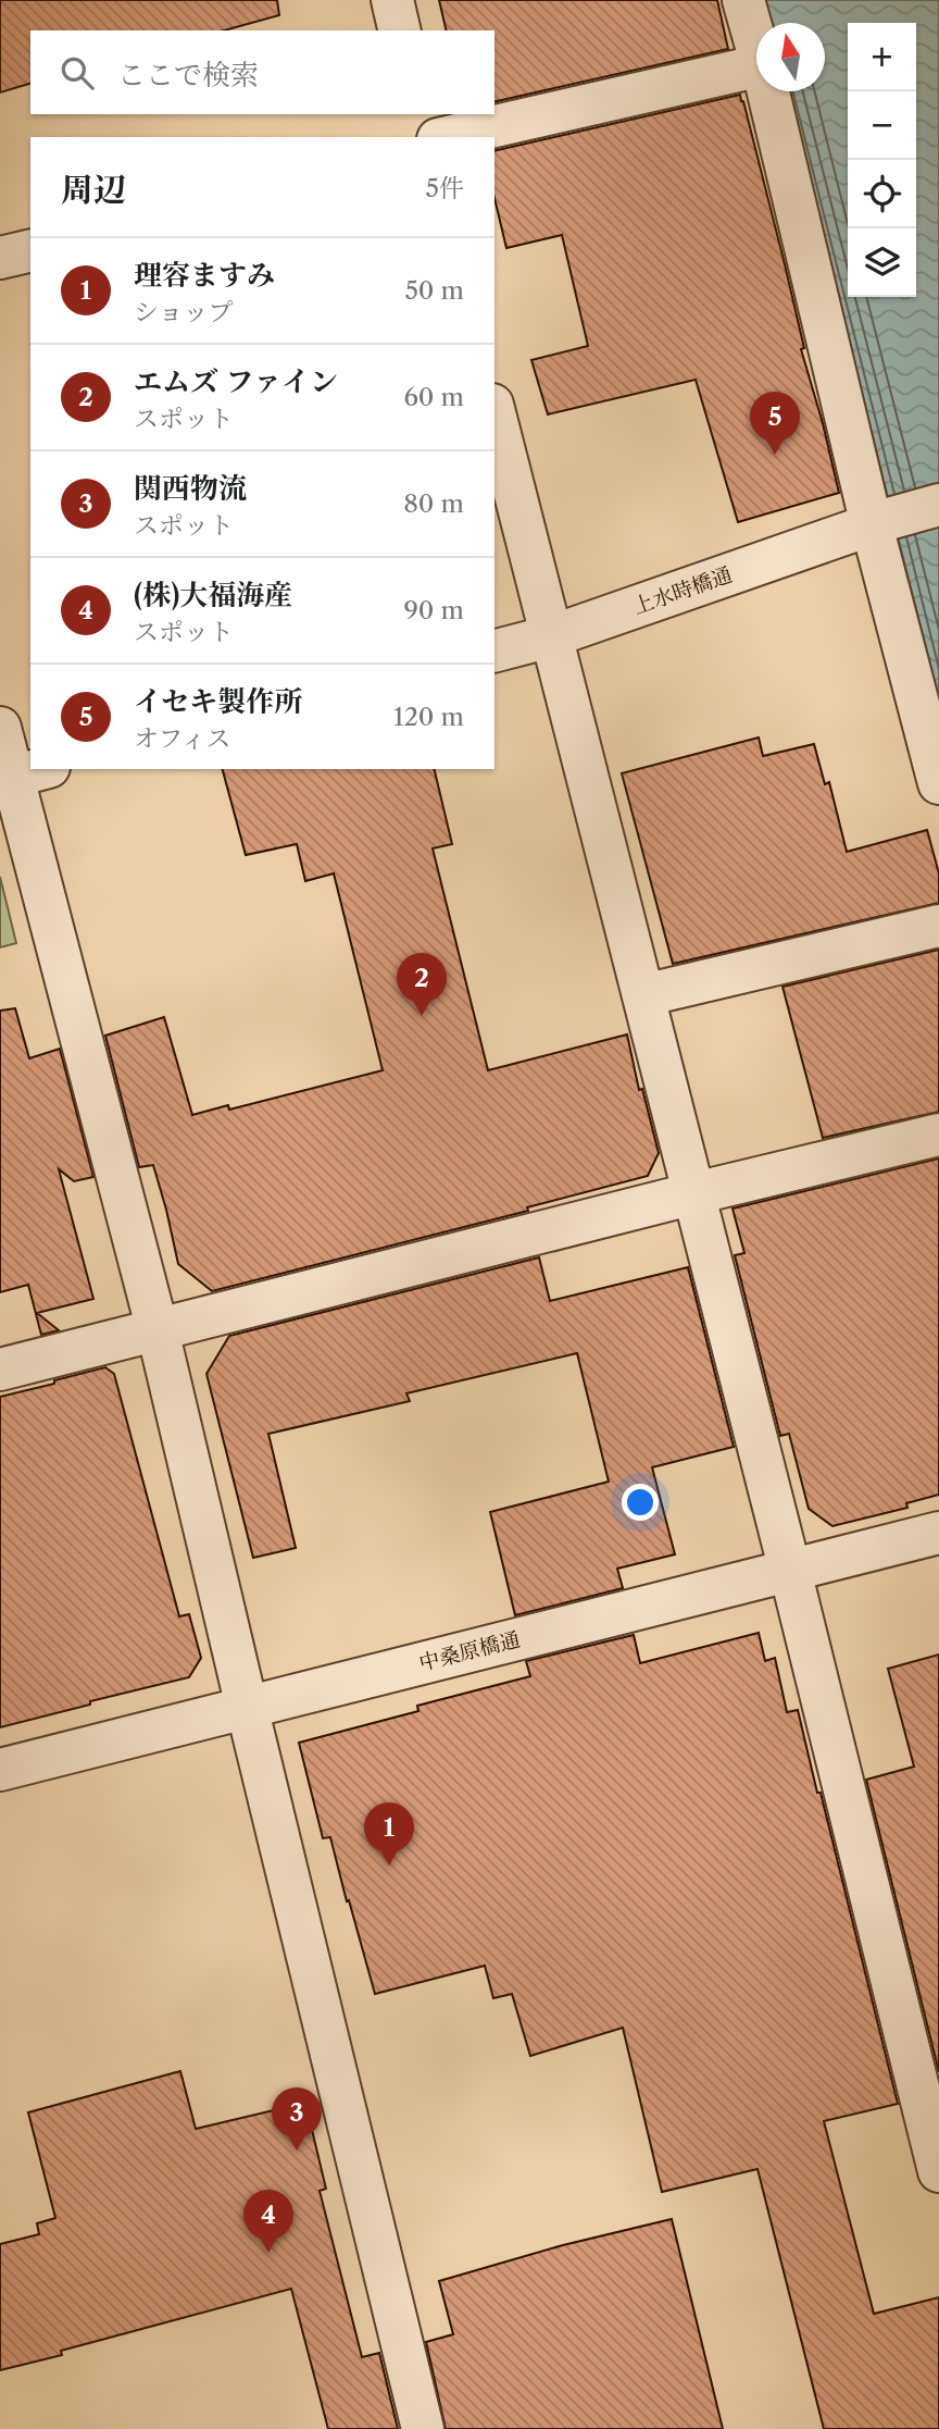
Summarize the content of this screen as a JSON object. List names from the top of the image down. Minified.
{"streets":{"street":["上水時橋通","中桑原橋通"]},"north":"top","page":{"map_buttons":["+","−"],"search":"ここで検索","heading":["周辺","5件"],"list":[{"mark":"1","name":"理容ますみ","note":"ショップ","value":"50 m"},{"mark":"2","name":"エムズ ファイン","note":"スポット","value":"60 m"},{"mark":"3","name":"関西物流","note":"スポット","value":"80 m"},{"mark":"4","name":"(株)大福海産","note":"スポット","value":"90 m"},{"mark":"5","name":"イセキ製作所","note":"オフィス","value":"120 m"}],"pins":["5","2","1","3","4"]}}
